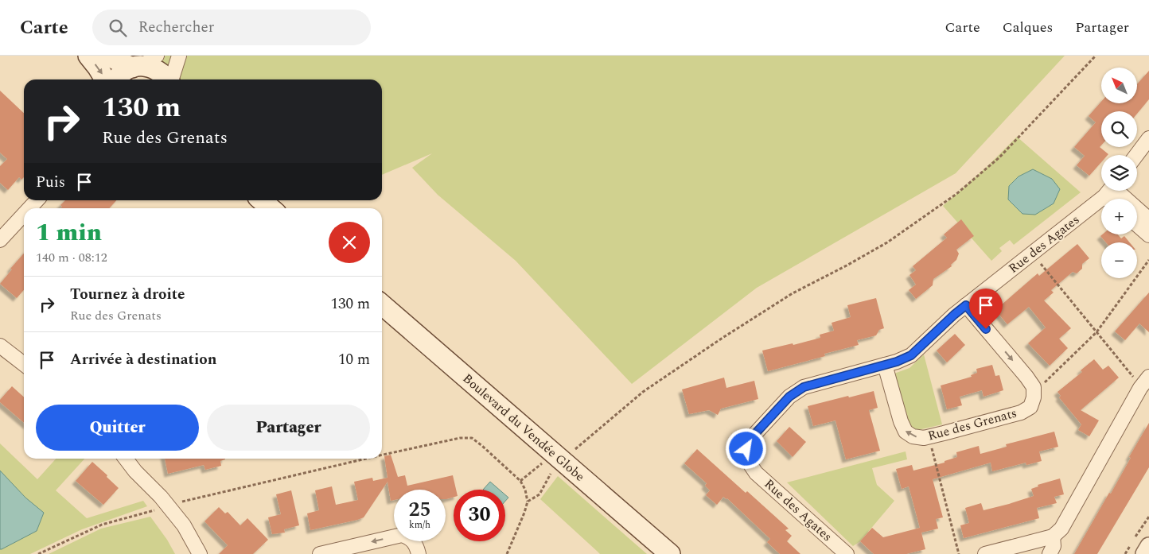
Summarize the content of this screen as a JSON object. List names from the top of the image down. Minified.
{"streets":{"main road":["Boulevard du Vendée Globe"],"street":["Rue des Agates","Rue des Grenats"]},"crossings":[["Rue des Agates","Rue des Grenats"]],"north":"top left","page":{"header":"Carte","search":"Rechercher","nav":["Carte","Calques","Partager"],"map_buttons":["+","−"],"turn":["130 m","Rue des Grenats"],"then":"Puis","heading":["1 min","140 m · 08:12"],"list":[{"name":"Tournez à droite","note":"Rue des Grenats","value":"130 m"},{"name":"Arrivée à destination","value":"10 m"}],"buttons":["Quitter","Partager"],"speed":"25 km/h","limit":"30"}}
